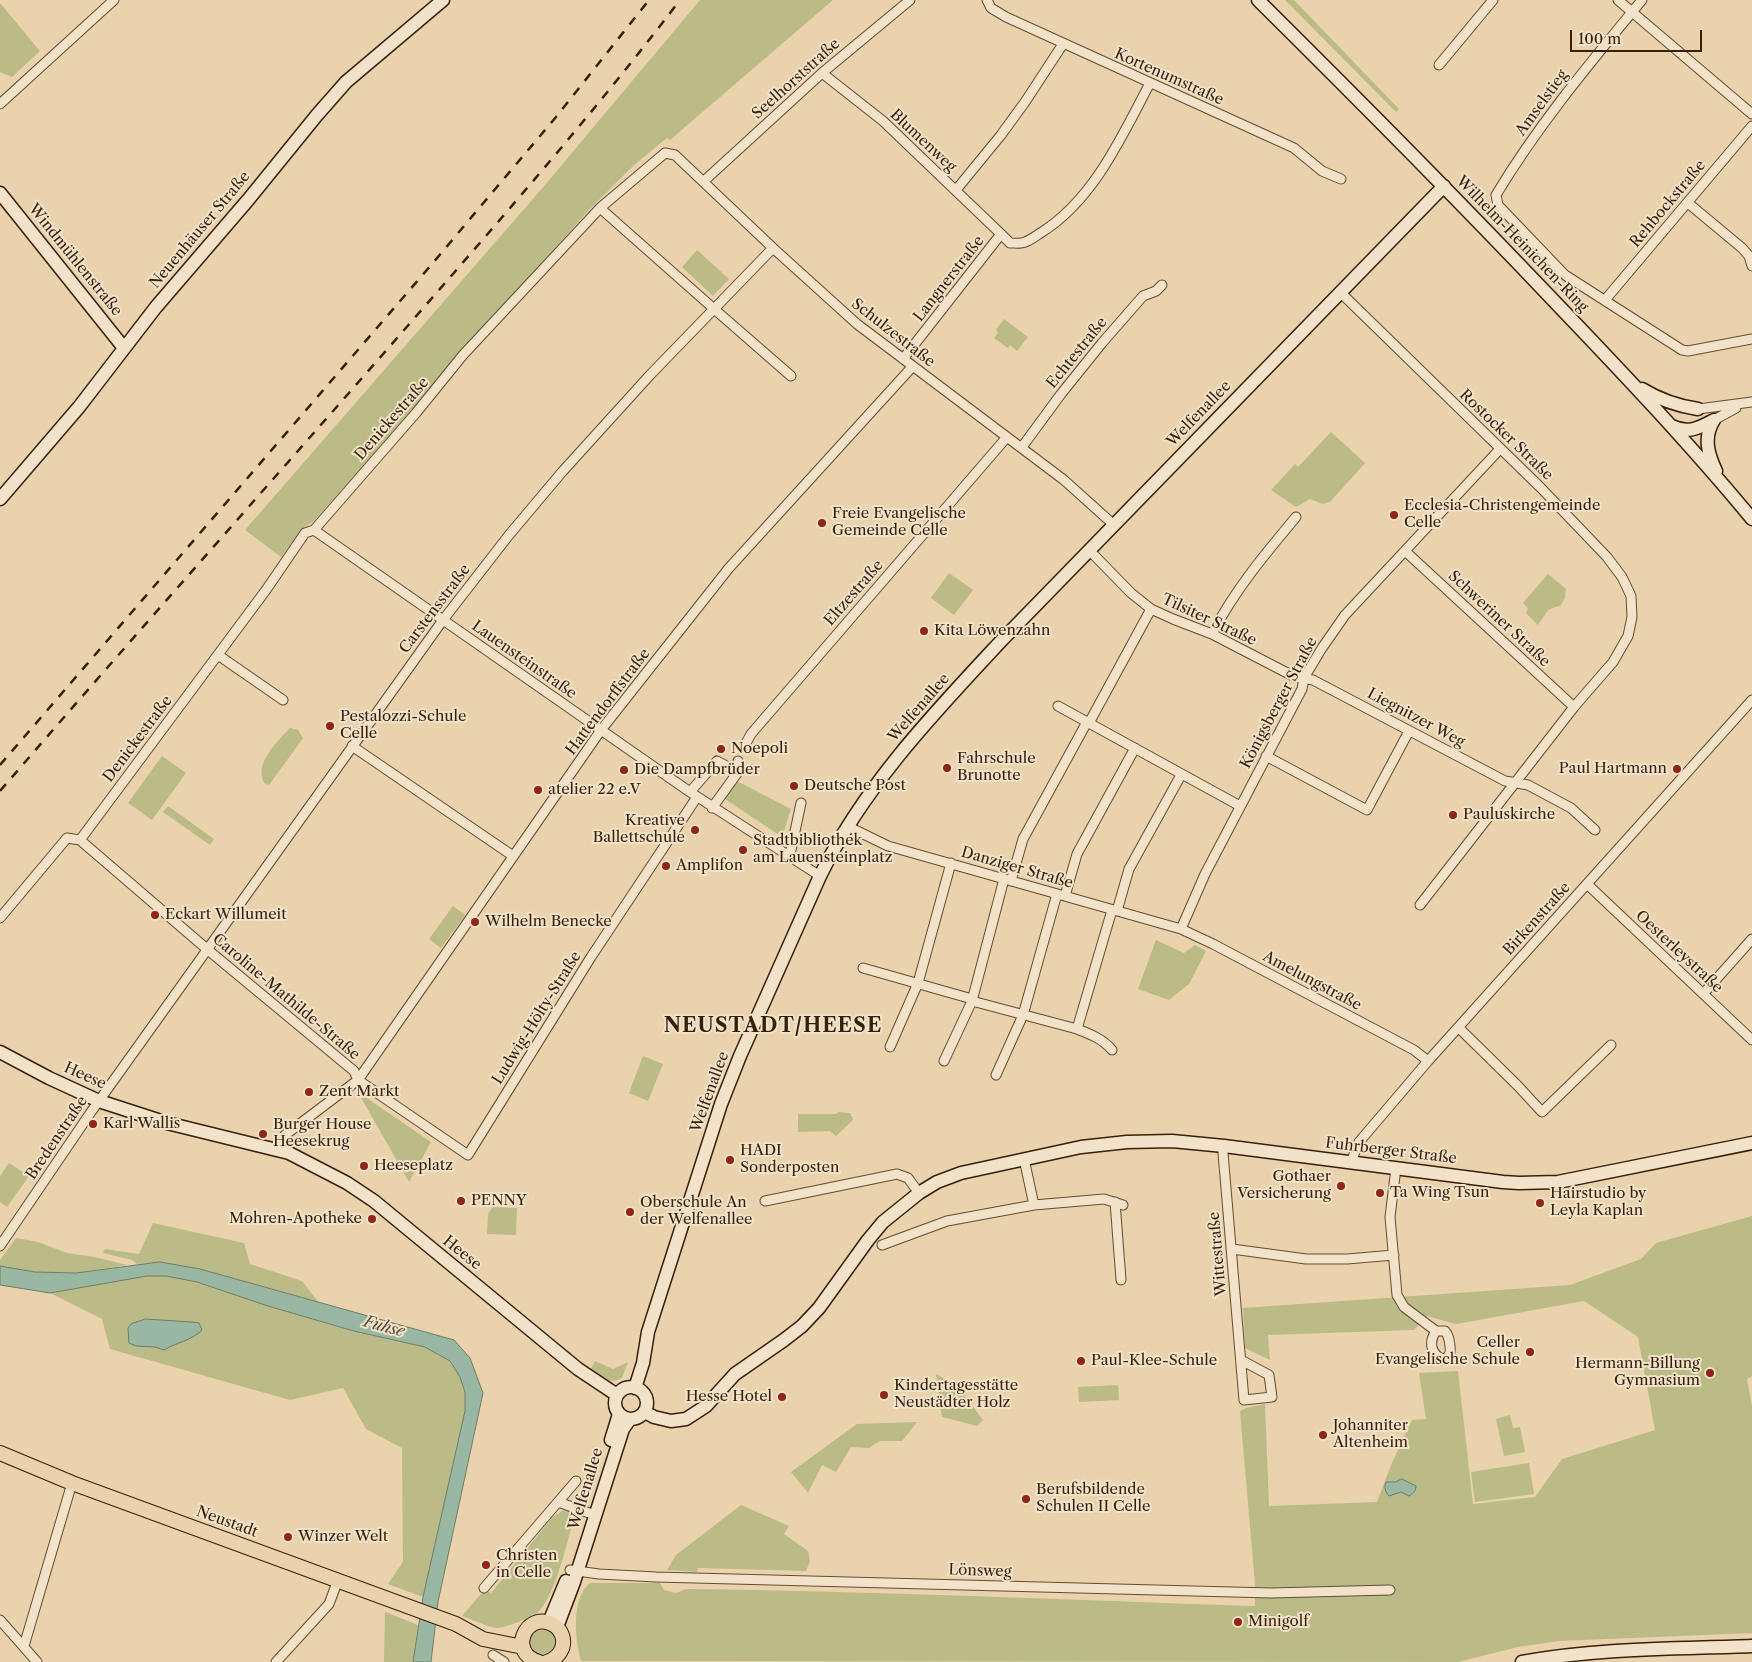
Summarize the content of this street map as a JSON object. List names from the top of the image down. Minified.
{"streets":{"main road":["Neustadt"],"street":["Kortenumstraße","Seelhorststraße","Amselstieg","Blumenweg","Rehbockstraße","Neuenhäuser Straße","Wilhelm-Heinichen-Ring","Windmühlenstraße","Langnerstraße","Schulzestraße","Echtestraße","Welfenallee","Denickestraße","Rostocker Straße","Eltzestraße","Carstensstraße","Schweriner Straße","Tilsiter Straße","Lauensteinstraße","Hattendorffstraße","Königsberger Straße","Liegnitzer Weg","Danziger Straße","Birkenstraße","Oesterleystraße","Amelungstraße","Caroline-Mathilde-Straße","Ludwig-Hölty-Straße","Heese","Bredenstraße","Fuhrberger Straße","Wittestraße","Lönsweg"]},"crossings":[["Kortenumstraße","Langnerstraße"],["Seelhorststraße","Blumenweg"],["Seelhorststraße","Schulzestraße"],["Amselstieg","Rehbockstraße"],["Blumenweg","Langnerstraße"],["Neuenhäuser Straße","Windmühlenstraße"],["Wilhelm-Heinichen-Ring","Welfenallee"],["Langnerstraße","Schulzestraße"],["Schulzestraße","Echtestraße"],["Schulzestraße","Welfenallee"],["Schulzestraße","Denickestraße"],["Schulzestraße","Eltzestraße"],["Schulzestraße","Carstensstraße"],["Schulzestraße","Hattendorffstraße"],["Welfenallee","Rostocker Straße"],["Welfenallee","Tilsiter Straße"],["Welfenallee","Lauensteinstraße"],["Welfenallee","Danziger Straße"],["Welfenallee","Heese"],["Welfenallee","Fuhrberger Straße"],["Welfenallee","Lönsweg"],["Denickestraße","Lauensteinstraße"],["Denickestraße","Caroline-Mathilde-Straße"],["Rostocker Straße","Schweriner Straße"],["Rostocker Straße","Königsberger Straße"],["Rostocker Straße","Liegnitzer Weg"],["Carstensstraße","Lauensteinstraße"],["Carstensstraße","Caroline-Mathilde-Straße"],["Carstensstraße","Bredenstraße"],["Schweriner Straße","Königsberger Straße"],["Tilsiter Straße","Königsberger Straße"],["Tilsiter Straße","Liegnitzer Weg"],["Lauensteinstraße","Hattendorffstraße"],["Lauensteinstraße","Ludwig-Hölty-Straße"],["Hattendorffstraße","Caroline-Mathilde-Straße"],["Hattendorffstraße","Ludwig-Hölty-Straße"],["Königsberger Straße","Liegnitzer Weg"],["Königsberger Straße","Danziger Straße"],["Königsberger Straße","Amelungstraße"],["Danziger Straße","Amelungstraße"],["Birkenstraße","Oesterleystraße"],["Birkenstraße","Amelungstraße"],["Birkenstraße","Fuhrberger Straße"],["Caroline-Mathilde-Straße","Ludwig-Hölty-Straße"],["Caroline-Mathilde-Straße","Bredenstraße"],["Heese","Bredenstraße"],["Heese","Fuhrberger Straße"],["Fuhrberger Straße","Wittestraße"]],"districts":["NEUSTADT/HEESE"],"water":["Fuhse"],"places":["Ecclesia-Christengemeinde Celle","Freie Evangelische Gemeinde Celle","Kita Löwenzahn","Pestalozzi-Schule Celle","Noepoli","Fahrschule Brunotte","Paul Hartmann","Die Dampfbrüder","Deutsche Post","atelier 22 e.V","Pauluskirche","Kreative Ballettschule","Stadtbibliothek am Lauensteinplatz","Amplifon","Eckart Willumeit","Wilhelm Benecke","Zent Markt","Karl Wallis","Burger House Heesekrug","HADI Sonderposten","Heeseplatz","Gothaer Versicherung","Ta Wing Tsun","PENNY","Hairstudio by Leyla Kaplan","Oberschule An der Welfenallee","Mohren-Apotheke","Celler Evangelische Schule","Paul-Klee-Schule","Hermann-Billung Gymnasium","Kindertagesstätte Neustädter Holz","Hesse Hotel","Johanniter Altenheim","Berufsbildende Schulen II Celle","Winzer Welt","Christen in Celle","Minigolf"],"scale_bar":"100 m"}
